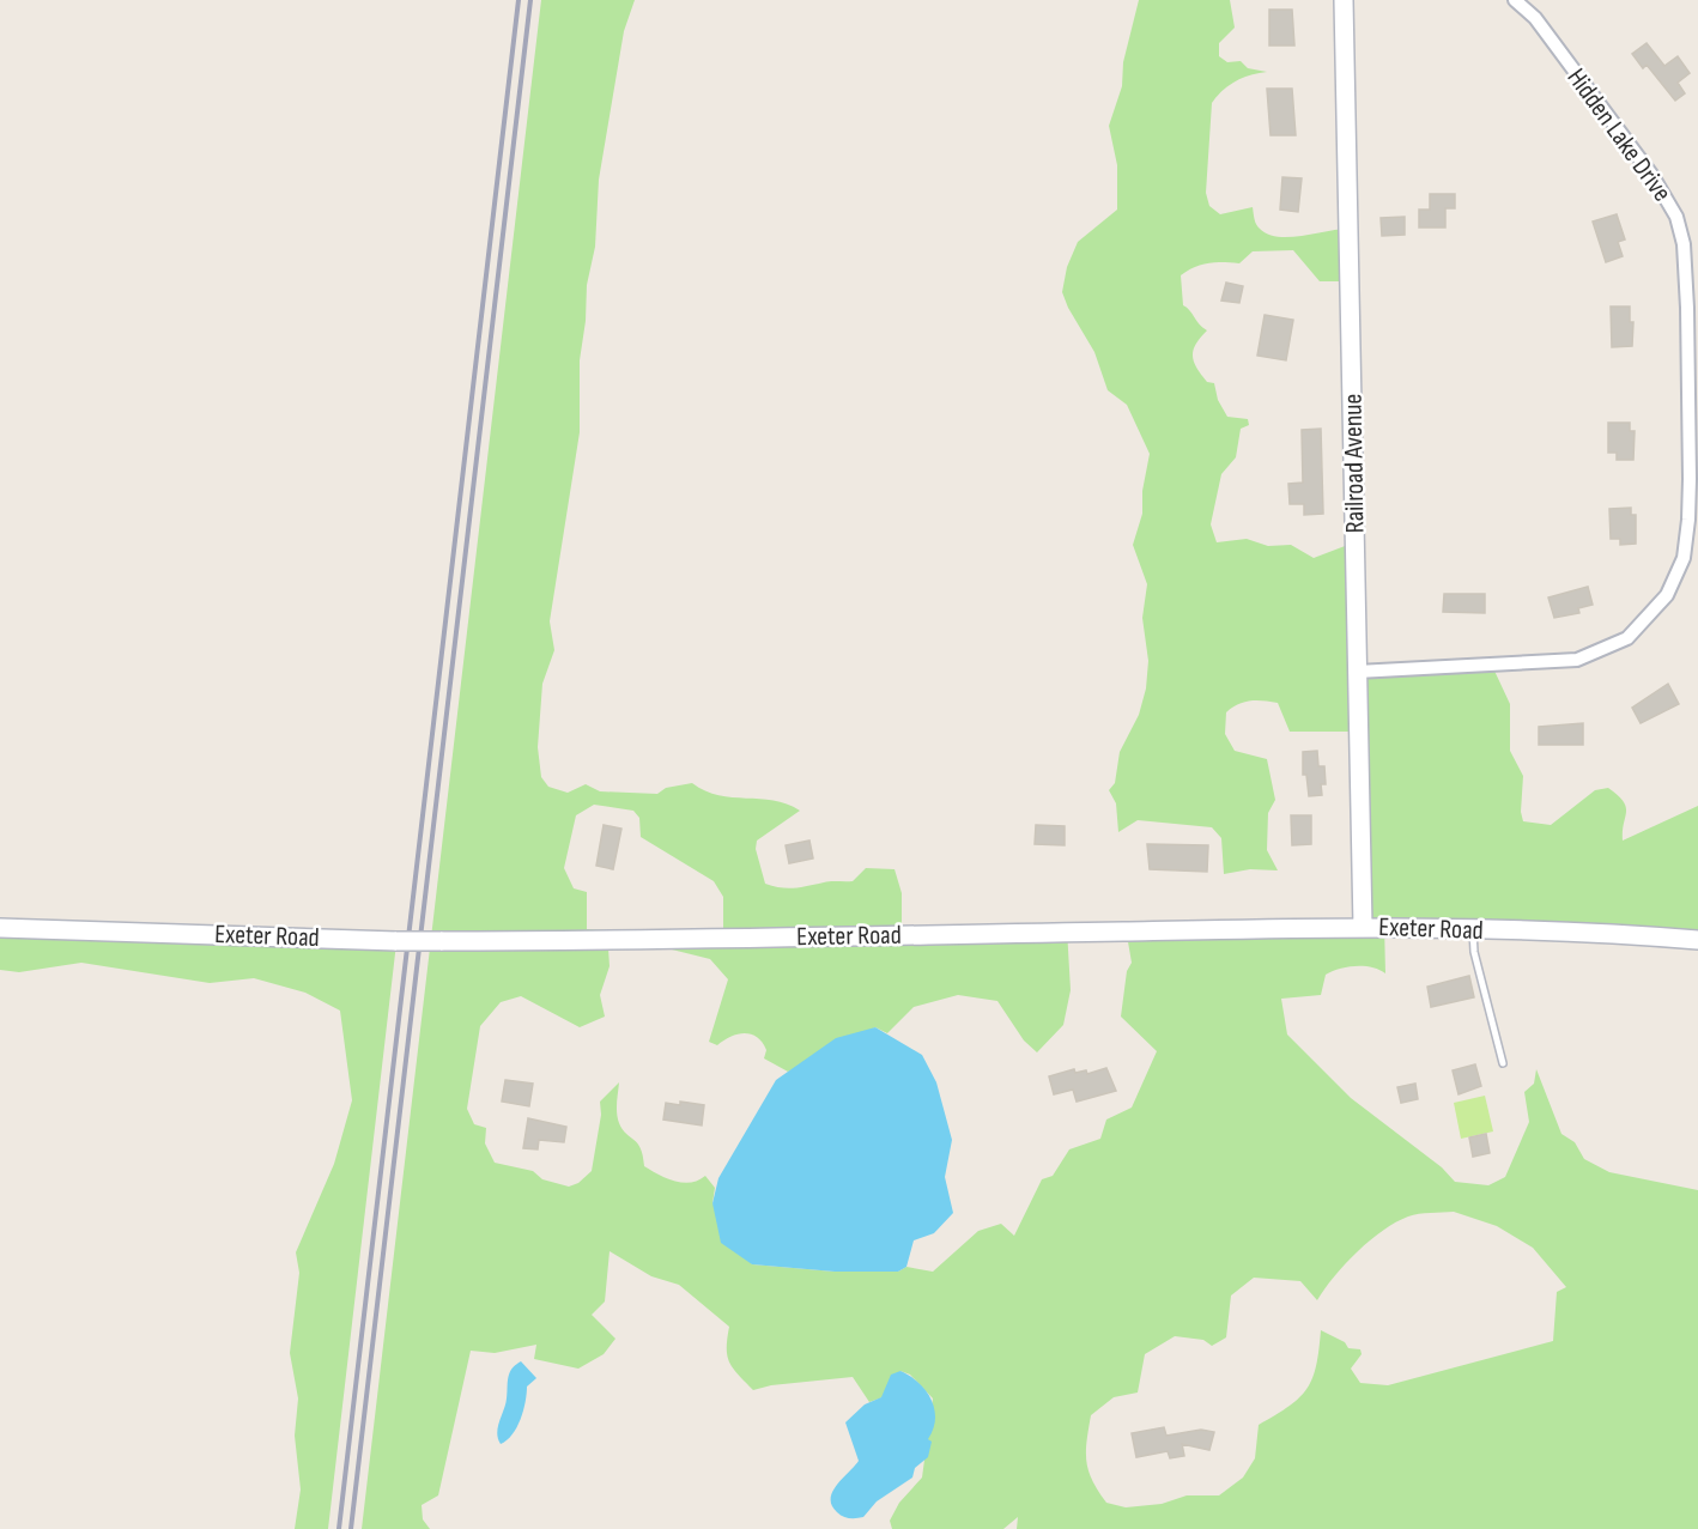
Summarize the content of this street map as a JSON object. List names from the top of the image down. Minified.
{"streets":{"street":["Hidden Lake Drive","Railroad Avenue","Exeter Road"]},"crossings":[["Hidden Lake Drive","Railroad Avenue"],["Railroad Avenue","Exeter Road"]]}
